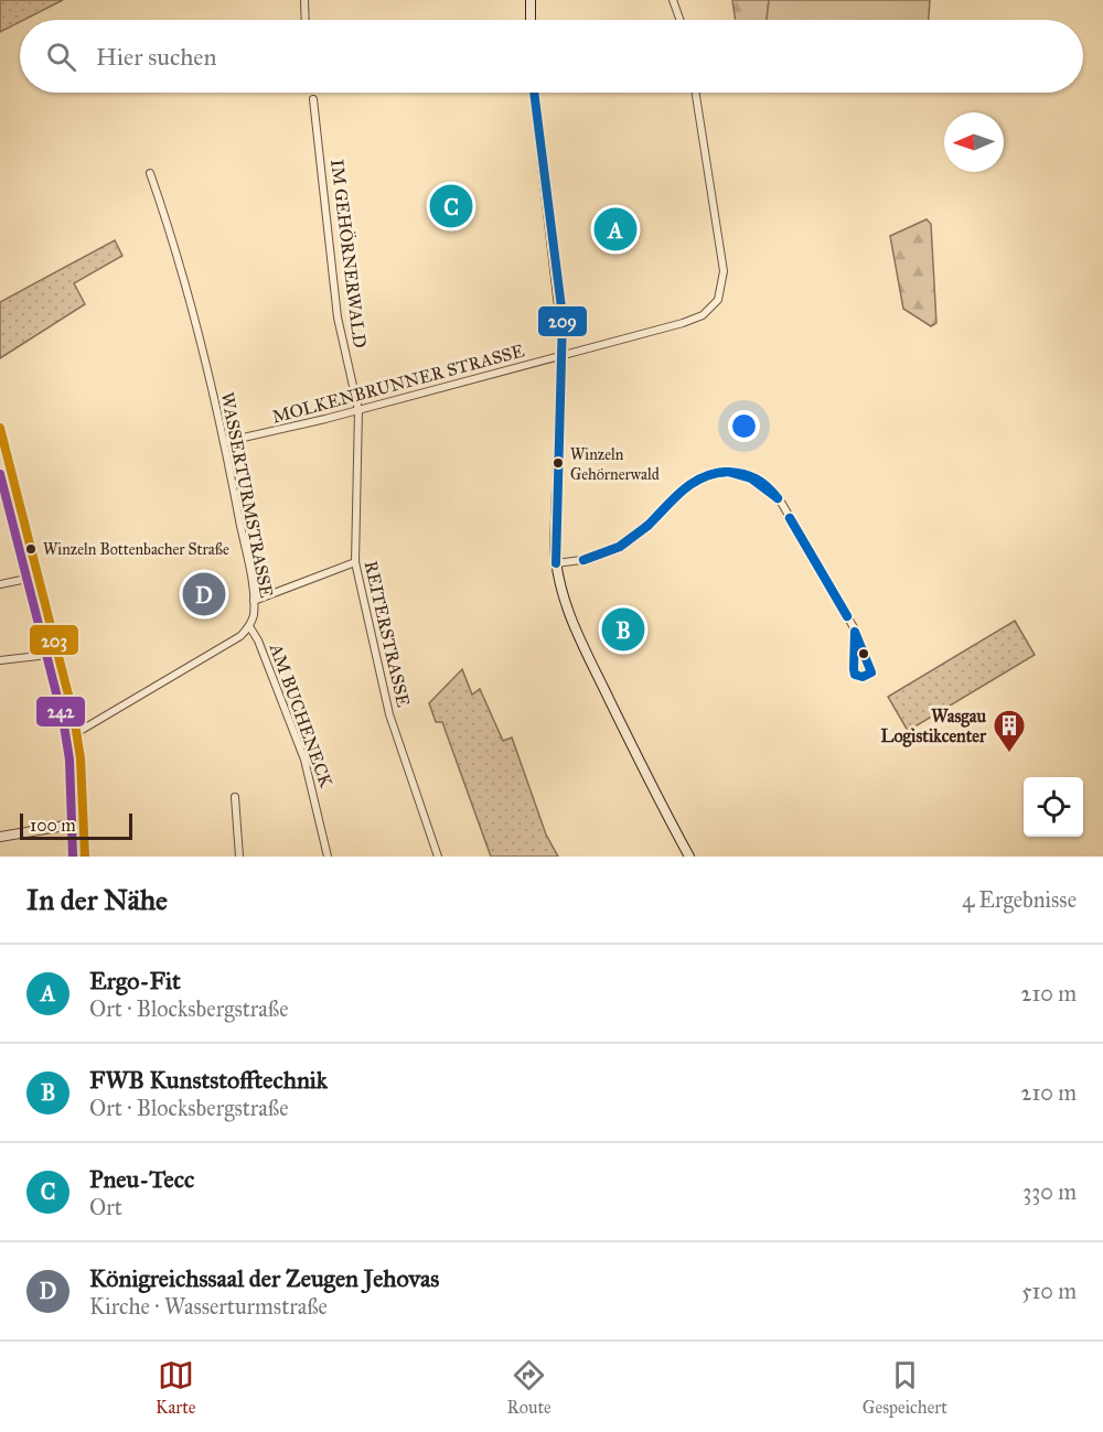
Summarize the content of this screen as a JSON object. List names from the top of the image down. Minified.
{"streets":{"street":["IM GEHÖRNERWALD","MOLKENBRUNNER STRASSE","WASSERTURMSTRASSE","REITERSTRASSE","AM BUCHENECK"]},"crossings":[["IM GEHÖRNERWALD","MOLKENBRUNNER STRASSE"],["IM GEHÖRNERWALD","REITERSTRASSE"],["MOLKENBRUNNER STRASSE","WASSERTURMSTRASSE"],["MOLKENBRUNNER STRASSE","REITERSTRASSE"],["WASSERTURMSTRASSE","AM BUCHENECK"]],"places":{"other":["Winzeln Gehörnerwald","Winzeln Bottenbacher Straße"],"building":["Wasgau Logistikcenter"]},"lines":["transit line 209","transit line 203","transit line 242"],"scale_bar":"100 m","north":"left","page":{"search":"Hier suchen","pins":["C","A","D","B"],"scale":"100 m","heading":["In der Nähe","4 Ergebnisse"],"list":[{"mark":"A","name":"Ergo-Fit","note":"Ort · Blocksbergstraße","value":"210 m"},{"mark":"B","name":"FWB Kunststofftechnik","note":"Ort · Blocksbergstraße","value":"210 m"},{"mark":"C","name":"Pneu-Tecc","note":"Ort","value":"330 m"},{"mark":"D","name":"Königreichssaal der Zeugen Jehovas","note":"Kirche · Wasserturmstraße","value":"510 m"}],"nav":["Karte","Route","Gespeichert"]}}
